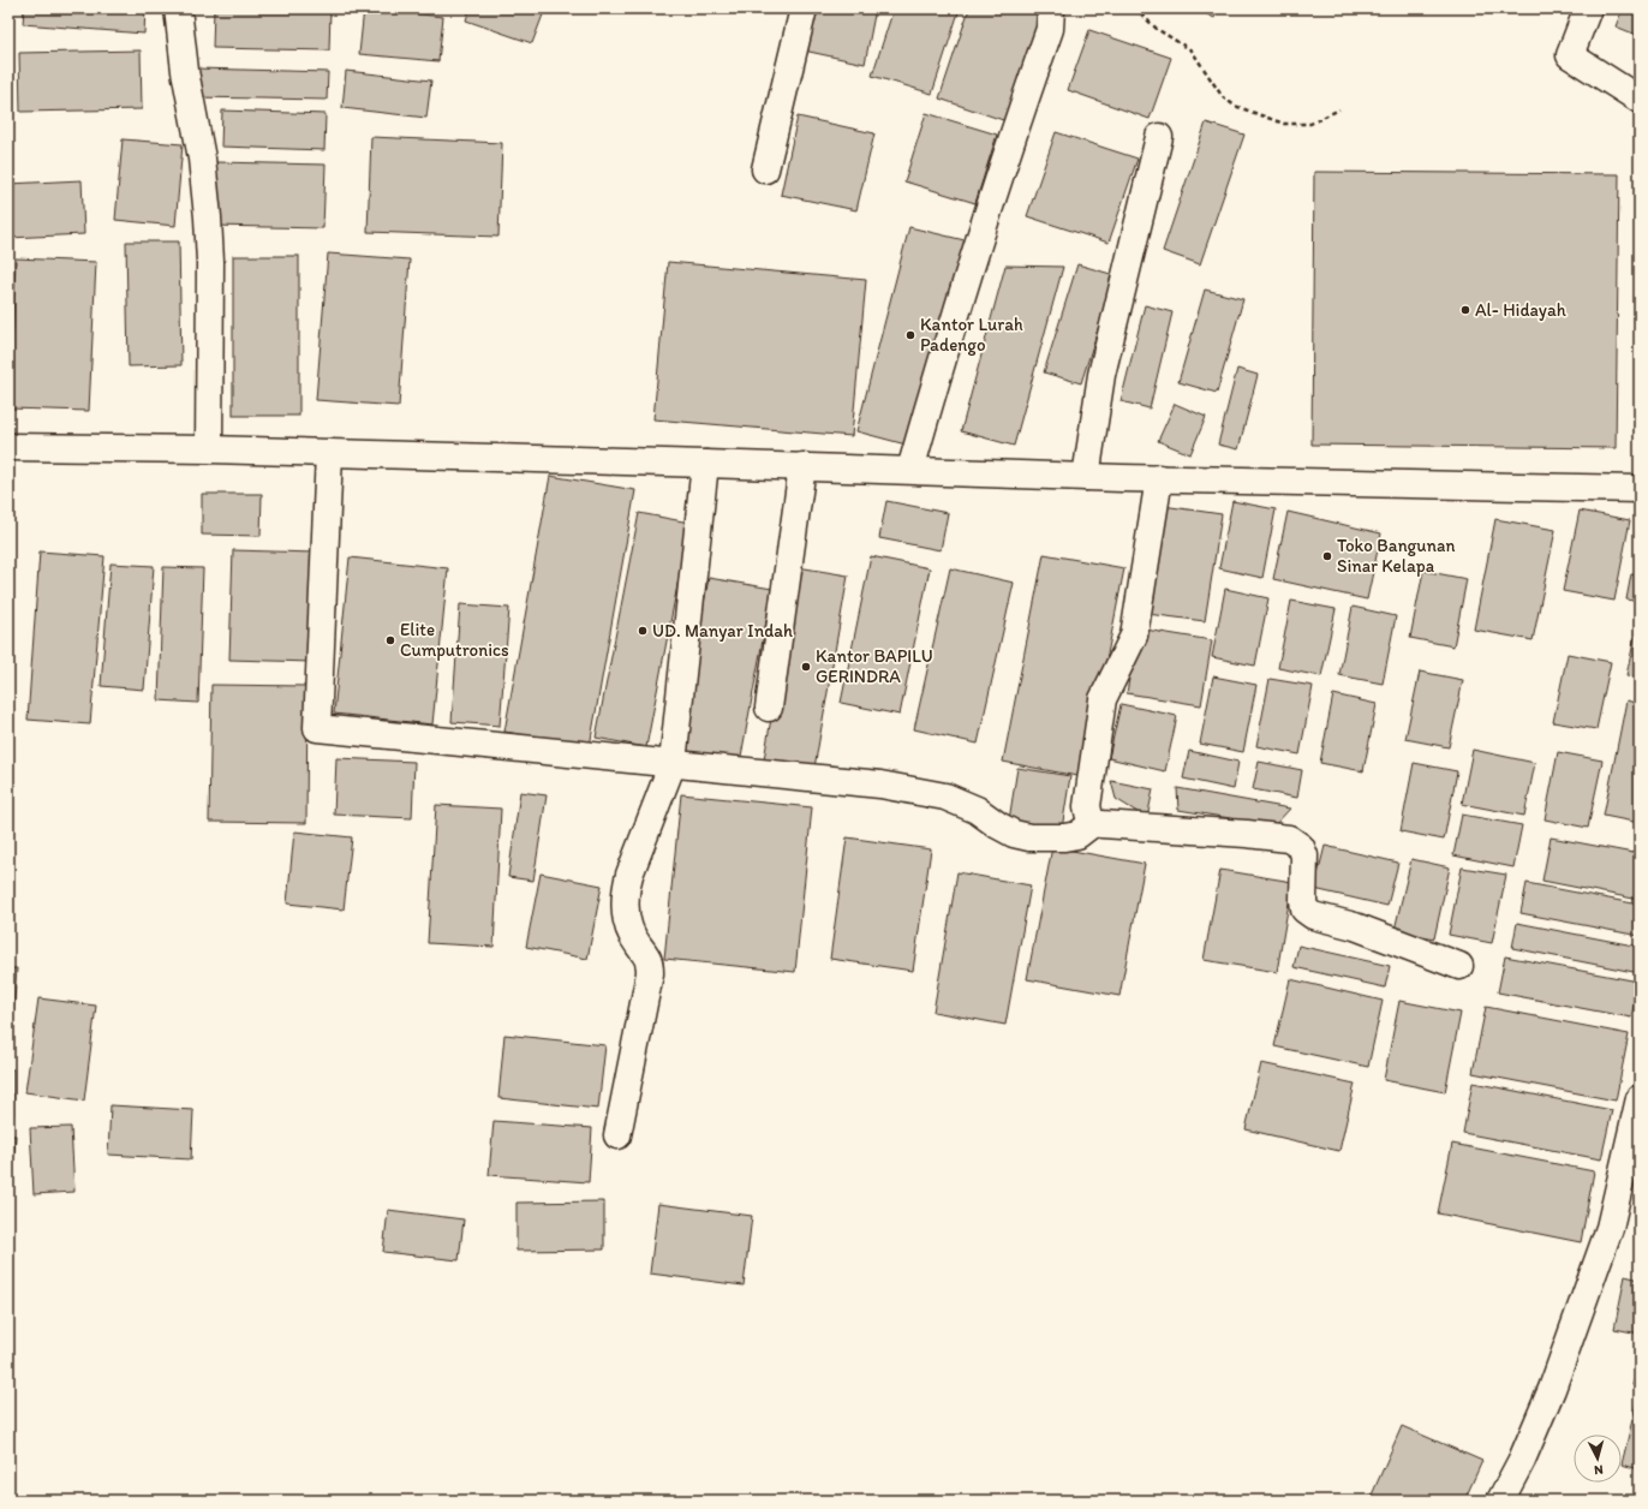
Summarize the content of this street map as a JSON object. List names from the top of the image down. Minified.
{"places":["Al- Hidayah","Kantor Lurah Padengo","Toko Bangunan Sinar Kelapa","UD. Manyar Indah","Elite Cumputronics","Kantor BAPILU GERINDRA"],"north":"bottom"}
